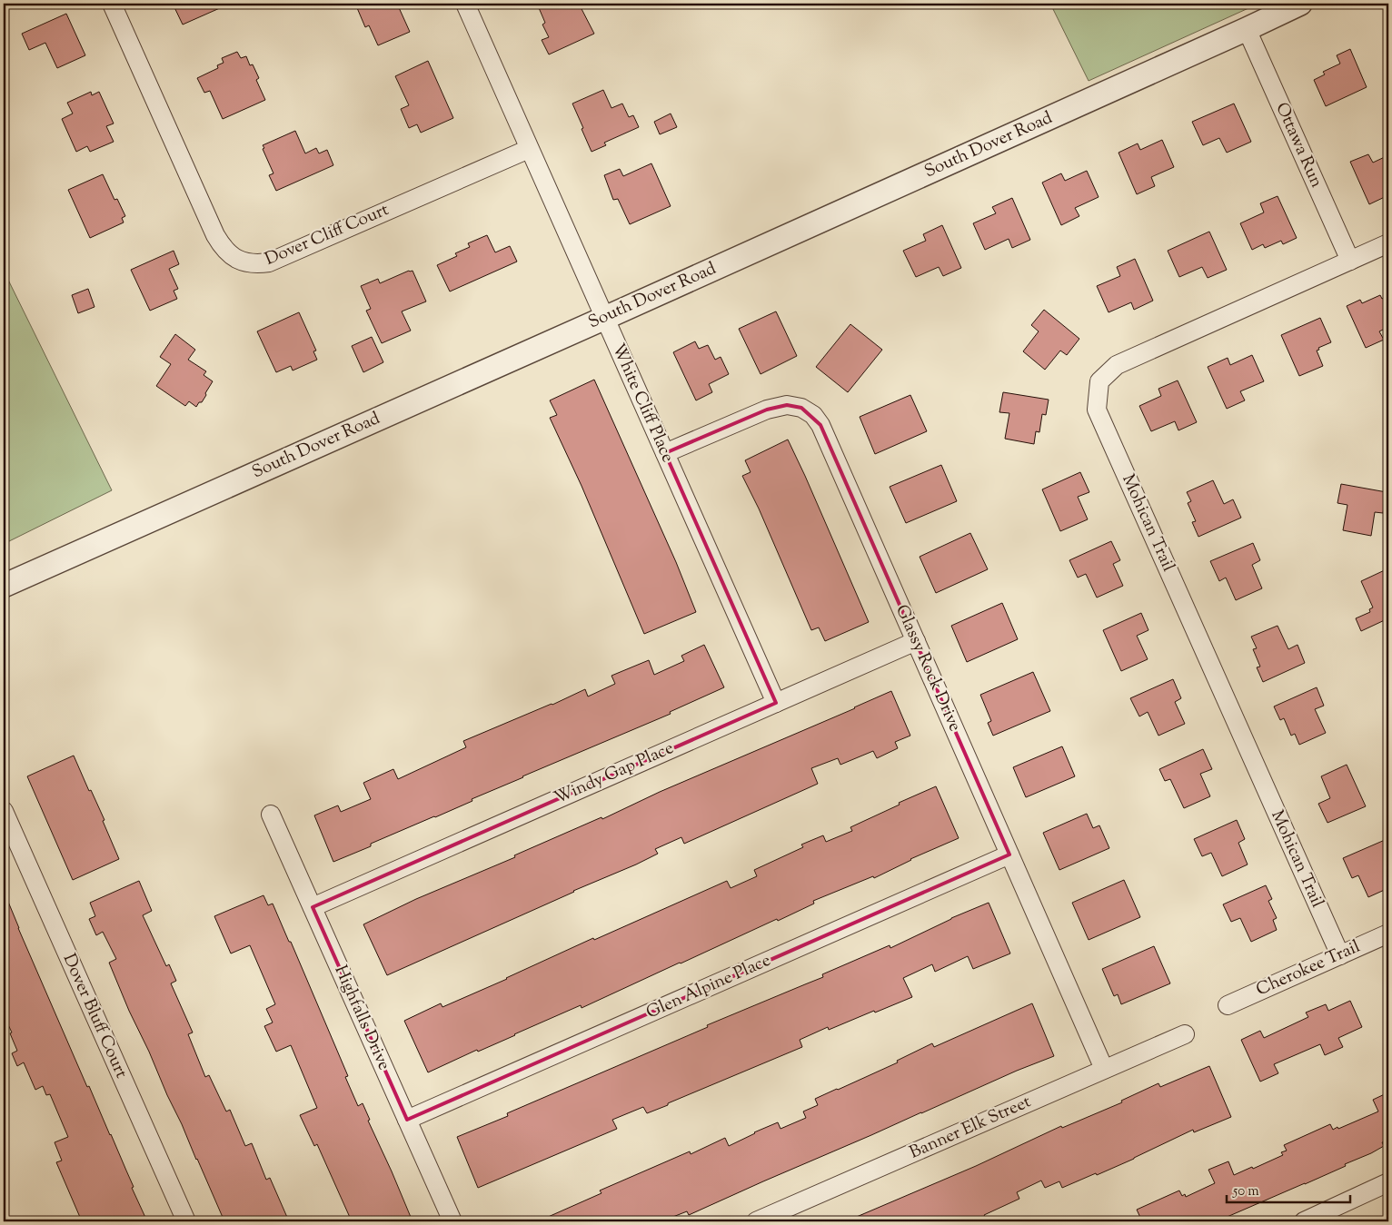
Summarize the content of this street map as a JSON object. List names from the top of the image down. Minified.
{"streets":{"street":["South Dover Road","Ottawa Run","Dover Cliff Court","White Cliff Place","Mohican Trail","Glassy Rock Drive","Windy Gap Place","Cherokee Trail","Glen Alpine Place","Dover Bluff Court","Highfalls Drive","Banner Elk Street"]},"crossings":[["South Dover Road","Ottawa Run"],["South Dover Road","White Cliff Place"],["Ottawa Run","Mohican Trail"],["Dover Cliff Court","White Cliff Place"],["White Cliff Place","Glassy Rock Drive"],["White Cliff Place","Windy Gap Place"],["Mohican Trail","Cherokee Trail"],["Glassy Rock Drive","Windy Gap Place"],["Glassy Rock Drive","Glen Alpine Place"],["Glassy Rock Drive","Banner Elk Street"],["Windy Gap Place","Highfalls Drive"],["Glen Alpine Place","Highfalls Drive"]],"scale_bar":"50 m"}
